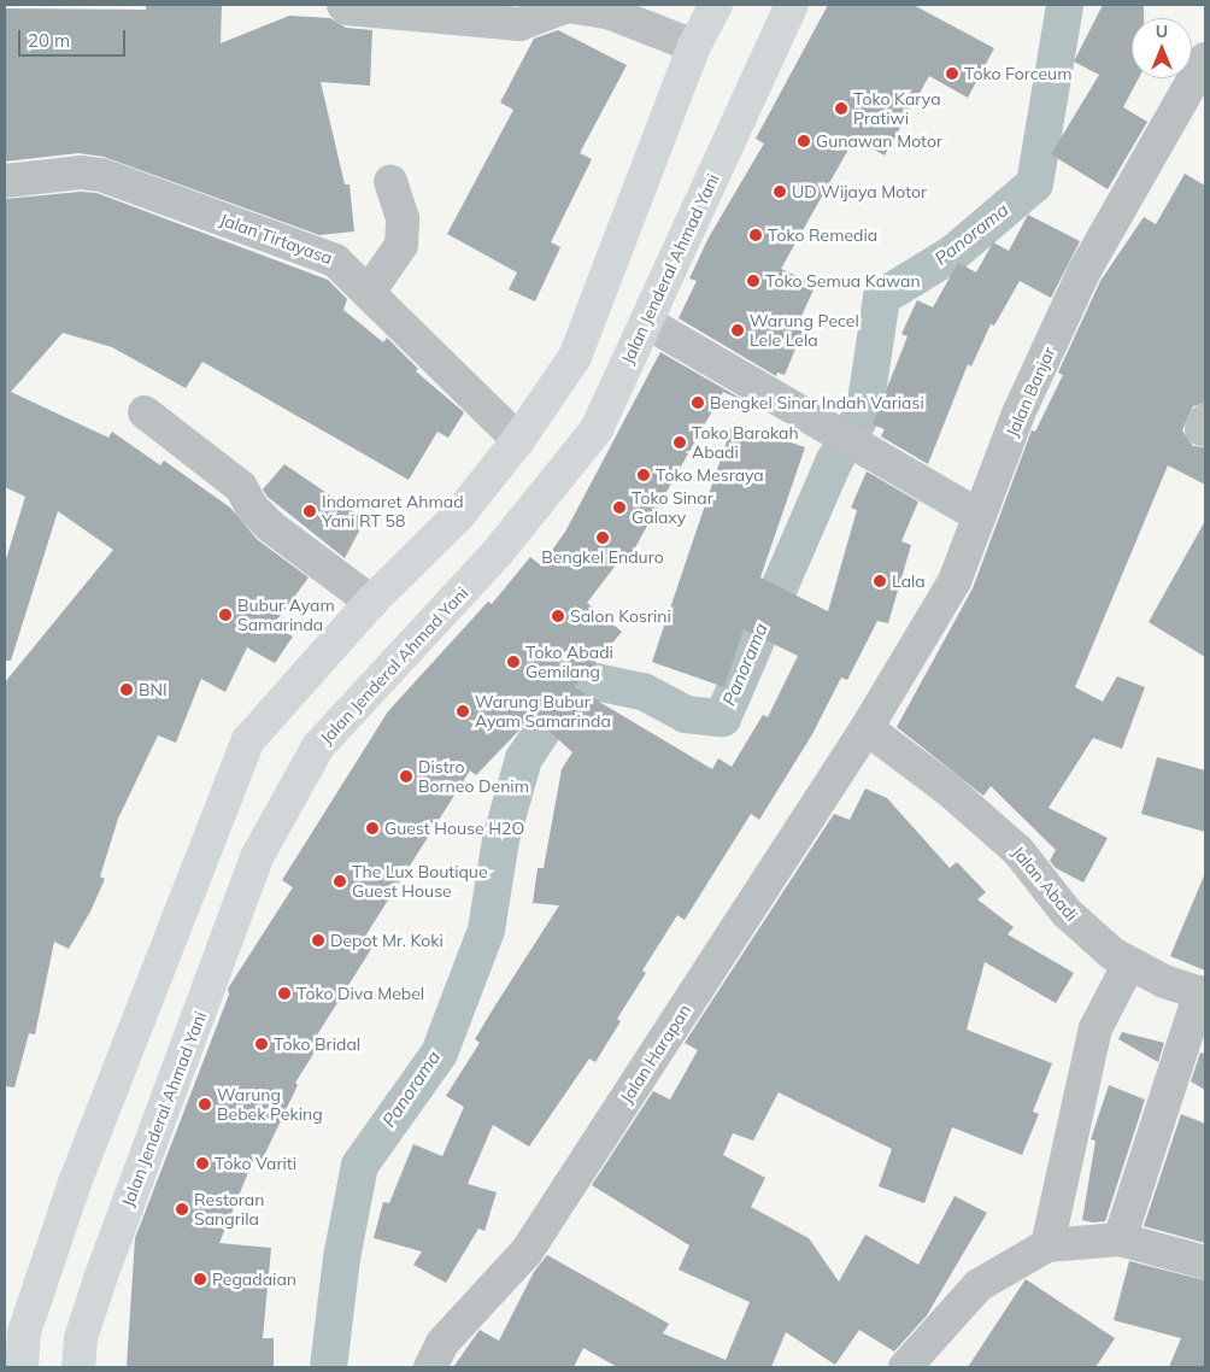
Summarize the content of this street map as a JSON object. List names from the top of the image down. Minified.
{"streets":{"main road":["Jalan Jenderal Ahmad Yani"],"street":["Jalan Tirtayasa","Jalan Banjar","Jalan Abadi","Jalan Harapan"]},"crossings":[["Jalan Banjar","Jalan Abadi"],["Jalan Banjar","Jalan Harapan"],["Jalan Abadi","Jalan Harapan"]],"water":["Panorama"],"places":["Toko Forceum","Toko Karya Pratiwi","Gunawan Motor","UD Wijaya Motor","Toko Remedia","Toko Semua Kawan","Warung Pecel Lele Lela","Bengkel Sinar Indah Variasi","Toko Barokah Abadi","Toko Mesraya","Toko Sinar Galaxy","Indomaret Ahmad Yani RT 58","Bengkel Enduro","Lala","Bubur Ayam Samarinda","Salon Kosrini","Toko Abadi Gemilang","BNI","Warung Bubur Ayam Samarinda","Distro Borneo Denim","Guest House H2O","The Lux Boutique Guest House","Depot Mr. Koki","Toko Diva Mebel","Toko Bridal","Warung Bebek Peking","Toko Variti","Restoran Sangrila","Pegadaian"],"scale_bar":"20 m","north":"top"}
